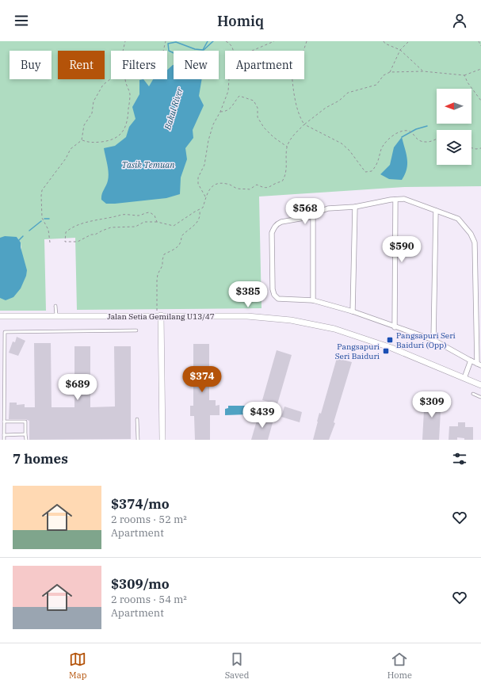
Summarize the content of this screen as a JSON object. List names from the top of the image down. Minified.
{"streets":{"street":["Jalan Setia Gemilang U13/47"]},"water":["Bakul River","Tasik Temuan"],"places":{"transit":["Pangsapuri Seri Baiduri (Opp)","Pangsapuri Seri Baiduri"]},"north":"left","page":{"header":"Homiq","chip":["Buy","Rent","Filters","New","Apartment"],"price":["$568","$590","$385","$374","$689","$309","$439"],"heading":"7 homes","list":[{"name":"$374/mo","note":"2 rooms · 52 m² · Apartment"},{"name":"$309/mo","note":"2 rooms · 54 m² · Apartment"}],"tabs":["Map","Saved","Home"]}}
